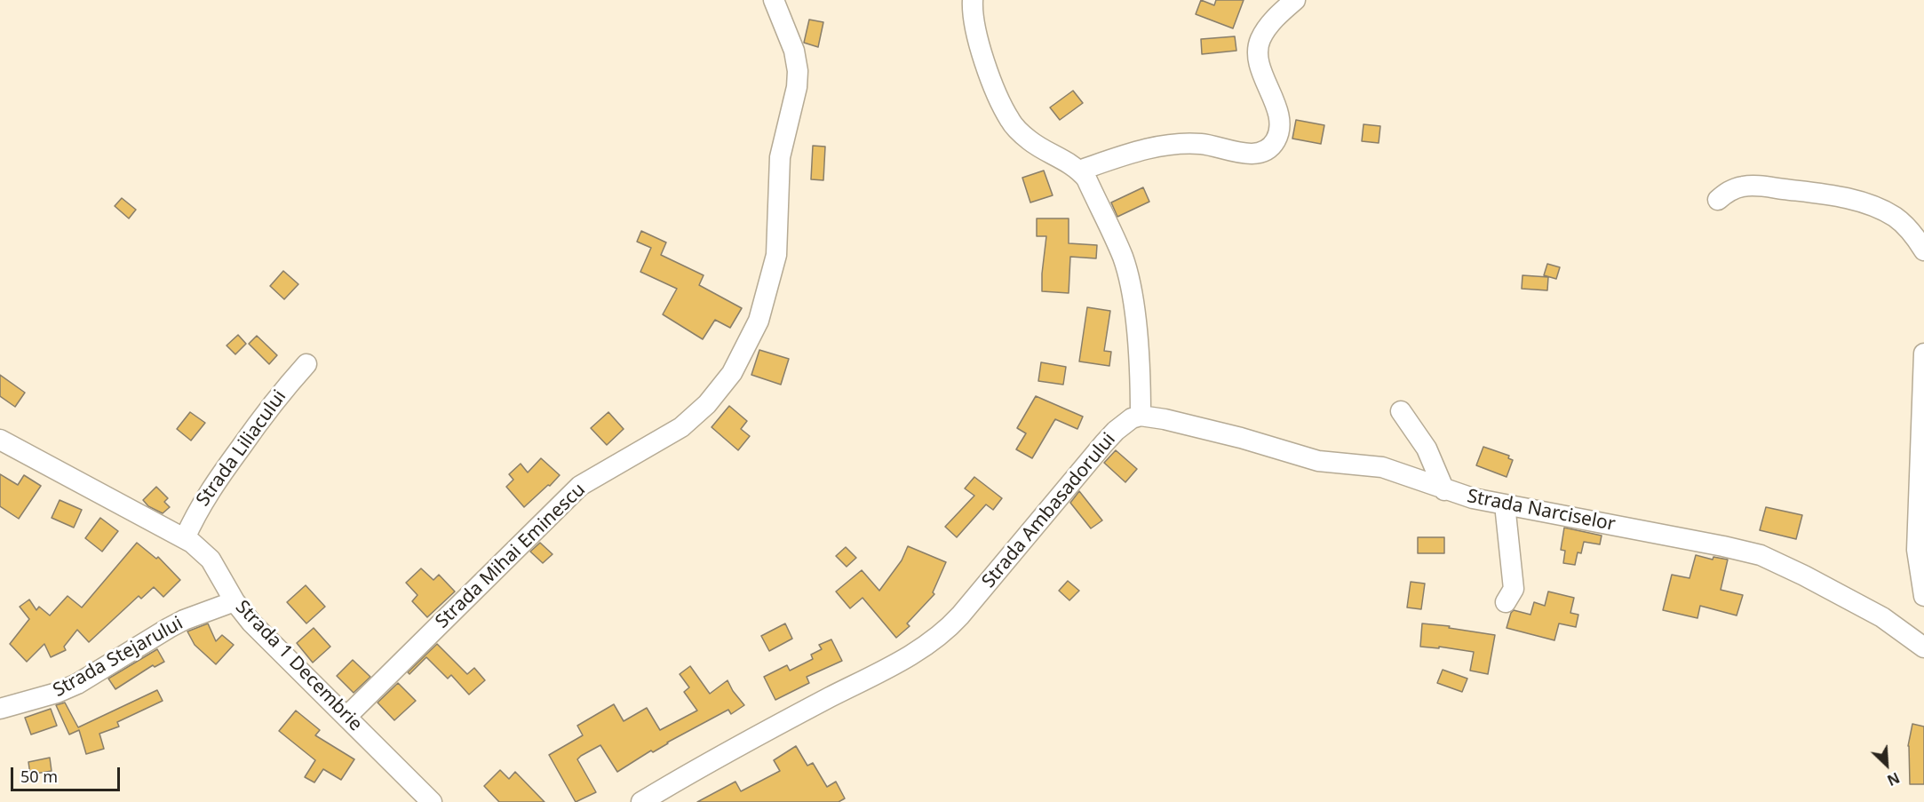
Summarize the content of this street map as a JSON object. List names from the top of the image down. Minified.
{"streets":{"street":["Strada Liliacului","Strada Ambasadorului","Strada Narciselor","Strada Mihai Eminescu","Strada Stejarului","Strada 1 Decembrie"]},"crossings":[["Strada Liliacului","Strada 1 Decembrie"],["Strada Ambasadorului","Strada Narciselor"],["Strada Mihai Eminescu","Strada 1 Decembrie"],["Strada Stejarului","Strada 1 Decembrie"]],"scale_bar":"50 m","north":"bottom right"}
